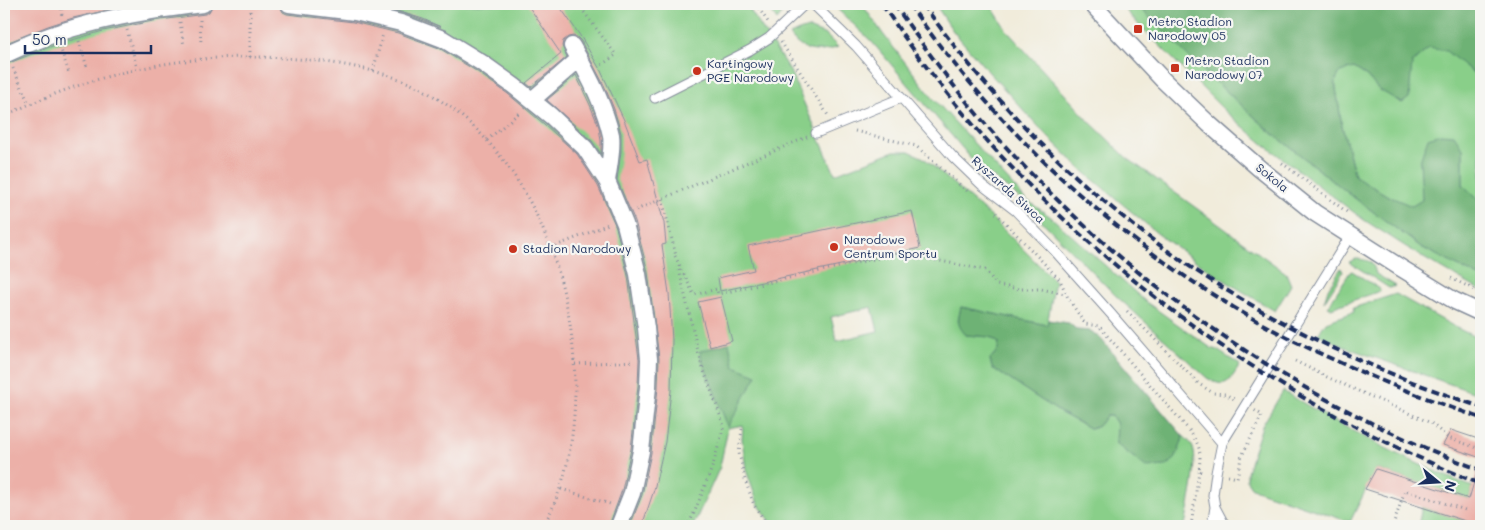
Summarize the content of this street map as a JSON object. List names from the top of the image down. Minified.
{"streets":{"street":["Sokola"],"lane":["Ryszarda Siwca"]},"places":{"transit":["Metro Stadion Narodowy 05","Metro Stadion Narodowy 07"],"other":["Kartingowy PGE Narodowy","Narodowe Centrum Sportu","Stadion Narodowy"]},"scale_bar":"50 m","north":"right"}
